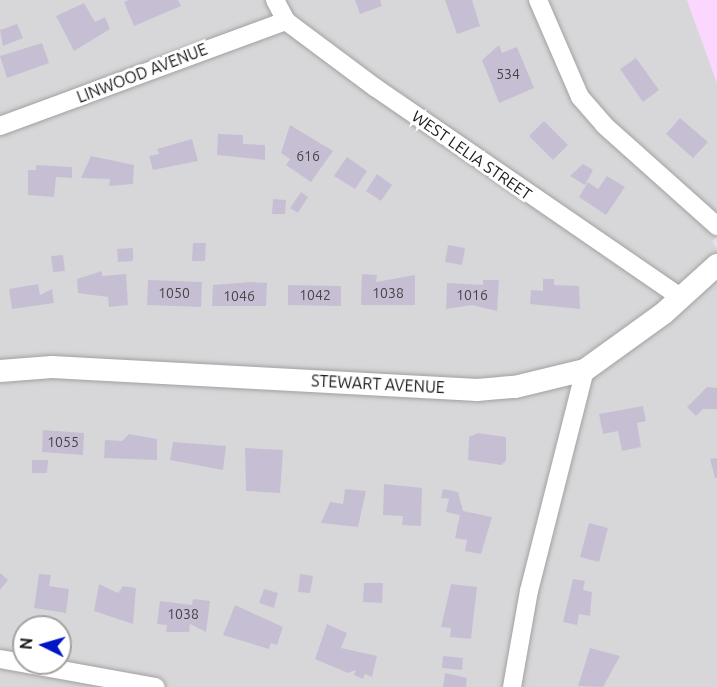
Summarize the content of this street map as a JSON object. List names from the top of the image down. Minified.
{"streets":{"street":["LINWOOD AVENUE","WEST LELIA STREET","STEWART AVENUE"]},"crossings":[["LINWOOD AVENUE","WEST LELIA STREET"],["WEST LELIA STREET","STEWART AVENUE"]],"house_numbers":["534","616","1050","1038","1042","1016","1046","1055","1038"],"north":"left"}
